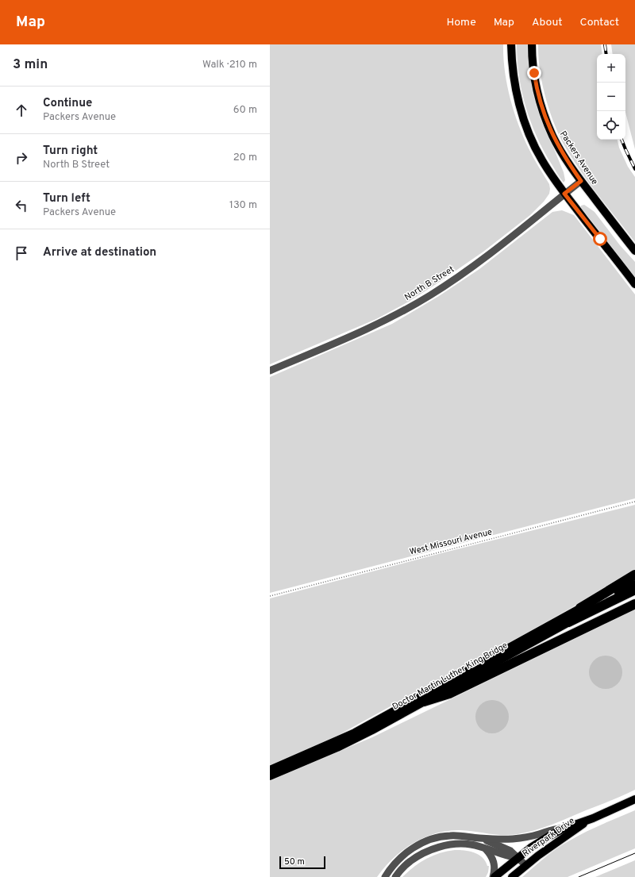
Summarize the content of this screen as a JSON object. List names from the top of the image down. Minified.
{"streets":{"main road":["Packers Avenue","Doctor Martin Luther King Bridge","Riverpark Drive"],"street":["North B Street"],"path":["West Missouri Avenue"]},"crossings":[["Packers Avenue","North B Street"]],"scale_bar":"50 m","page":{"header":"Map","nav":["Home","Map","About","Contact"],"heading":["3 min","Walk · 210 m"],"map_buttons":["+","−"],"list":[["Continue","Packers Avenue","60 m"],["Turn right","North B Street","20 m"],["Turn left","Packers Avenue","130 m"],"Arrive at destination"],"scale":"50 m"}}
